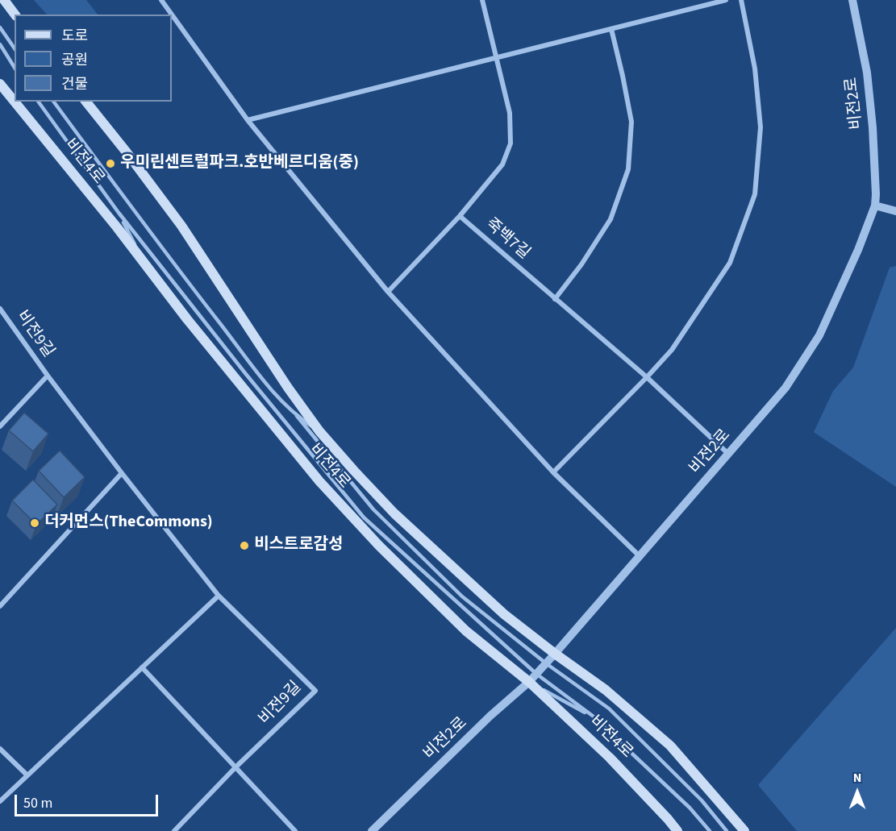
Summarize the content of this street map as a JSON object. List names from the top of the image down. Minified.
{"streets":{"main road":["비전4로"],"street":["비전2로","죽백7길","비전9길"]},"crossings":[["비전2로","비전4로"]],"places":["우미린센트럴파크.호반베르디움(중)","더커먼스(TheCommons)","비스트로감성"],"legend":["도로","공원","건물"],"scale_bar":"50 m","north":"top"}
